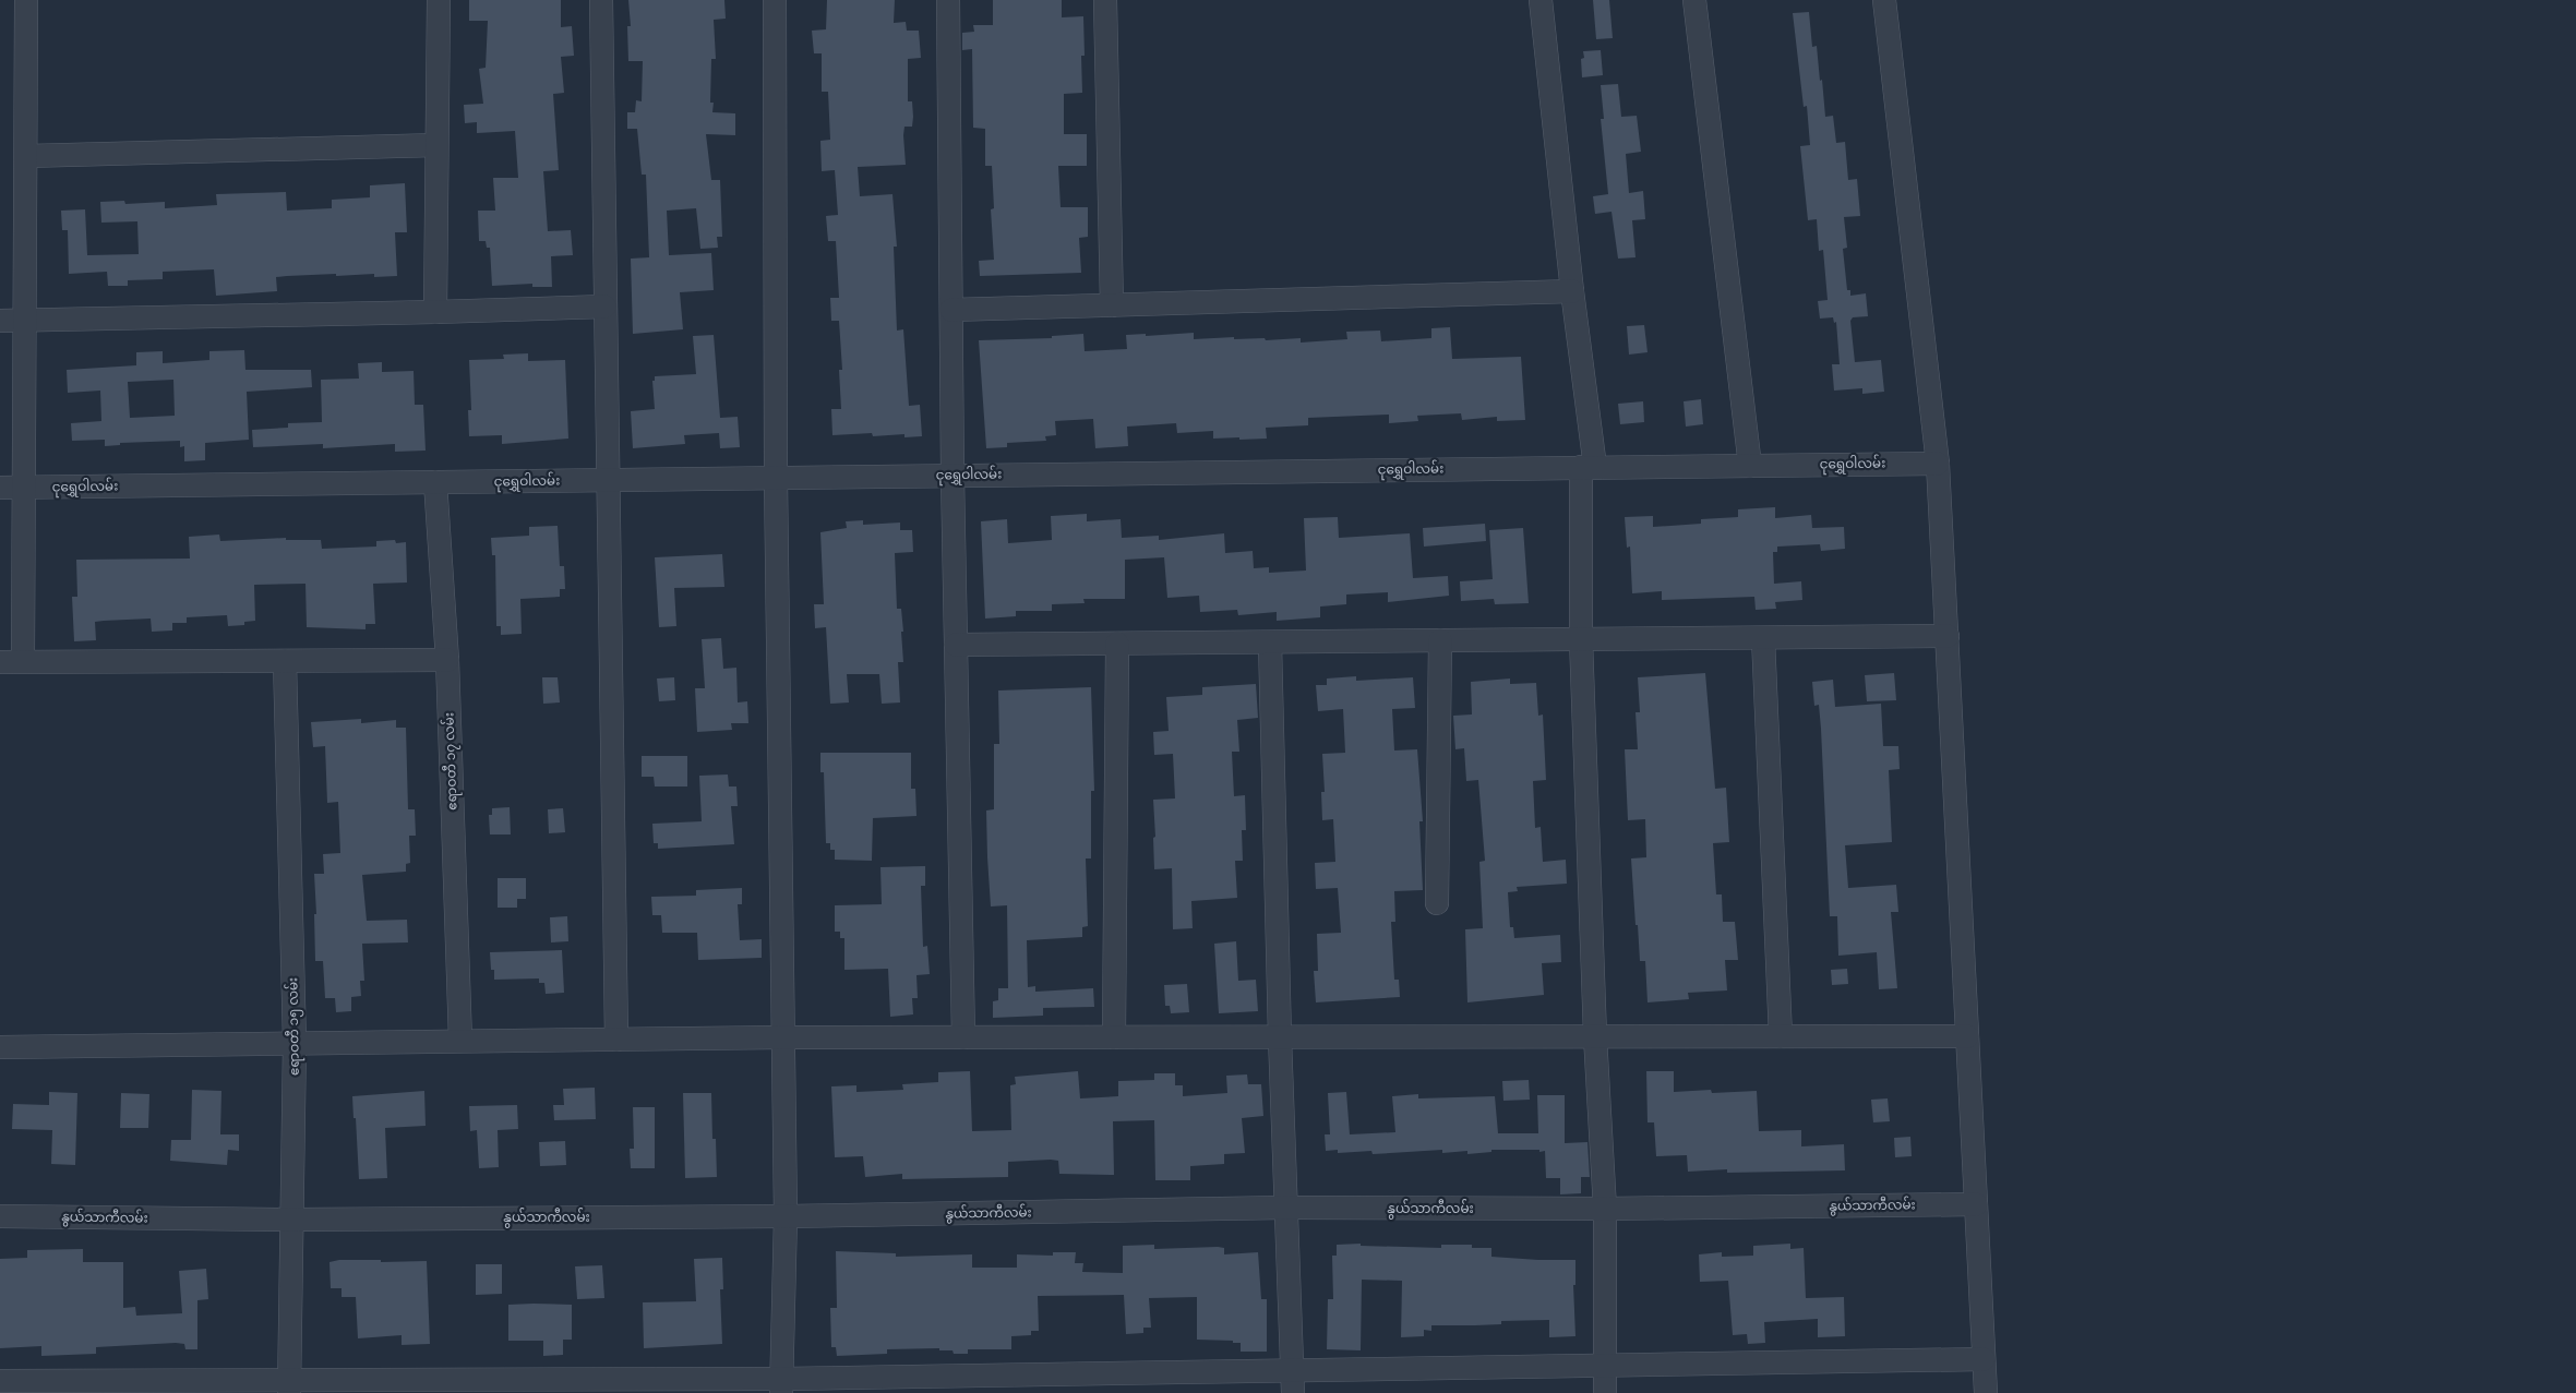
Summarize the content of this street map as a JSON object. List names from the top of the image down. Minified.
{"streets":{"street":["ငုရွှေဝါလမ်း","ဧရာဝတီ ၁၇ လမ်း","ဧရာဝတီ ၁၅ လမ်း","နွယ်သာကီလမ်း"]},"crossings":[["ငုရွှေဝါလမ်း","ဧရာဝတီ ၁၇ လမ်း"],["ဧရာဝတီ ၁၅ လမ်း","နွယ်သာကီလမ်း"]]}
